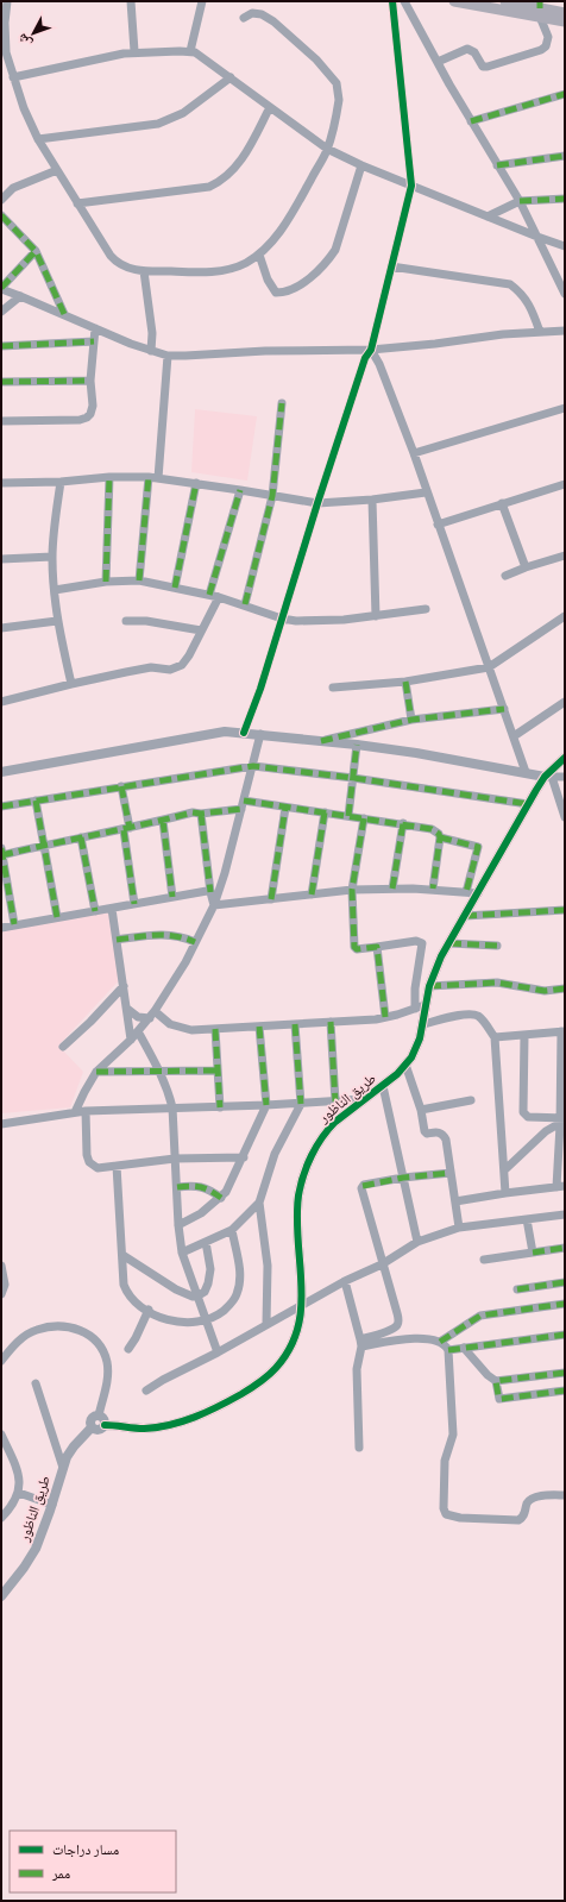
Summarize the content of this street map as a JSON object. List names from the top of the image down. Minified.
{"streets":{"street":["طريق الناظور"]},"legend":["مسار دراجات","ممر"],"north":"bottom left"}
